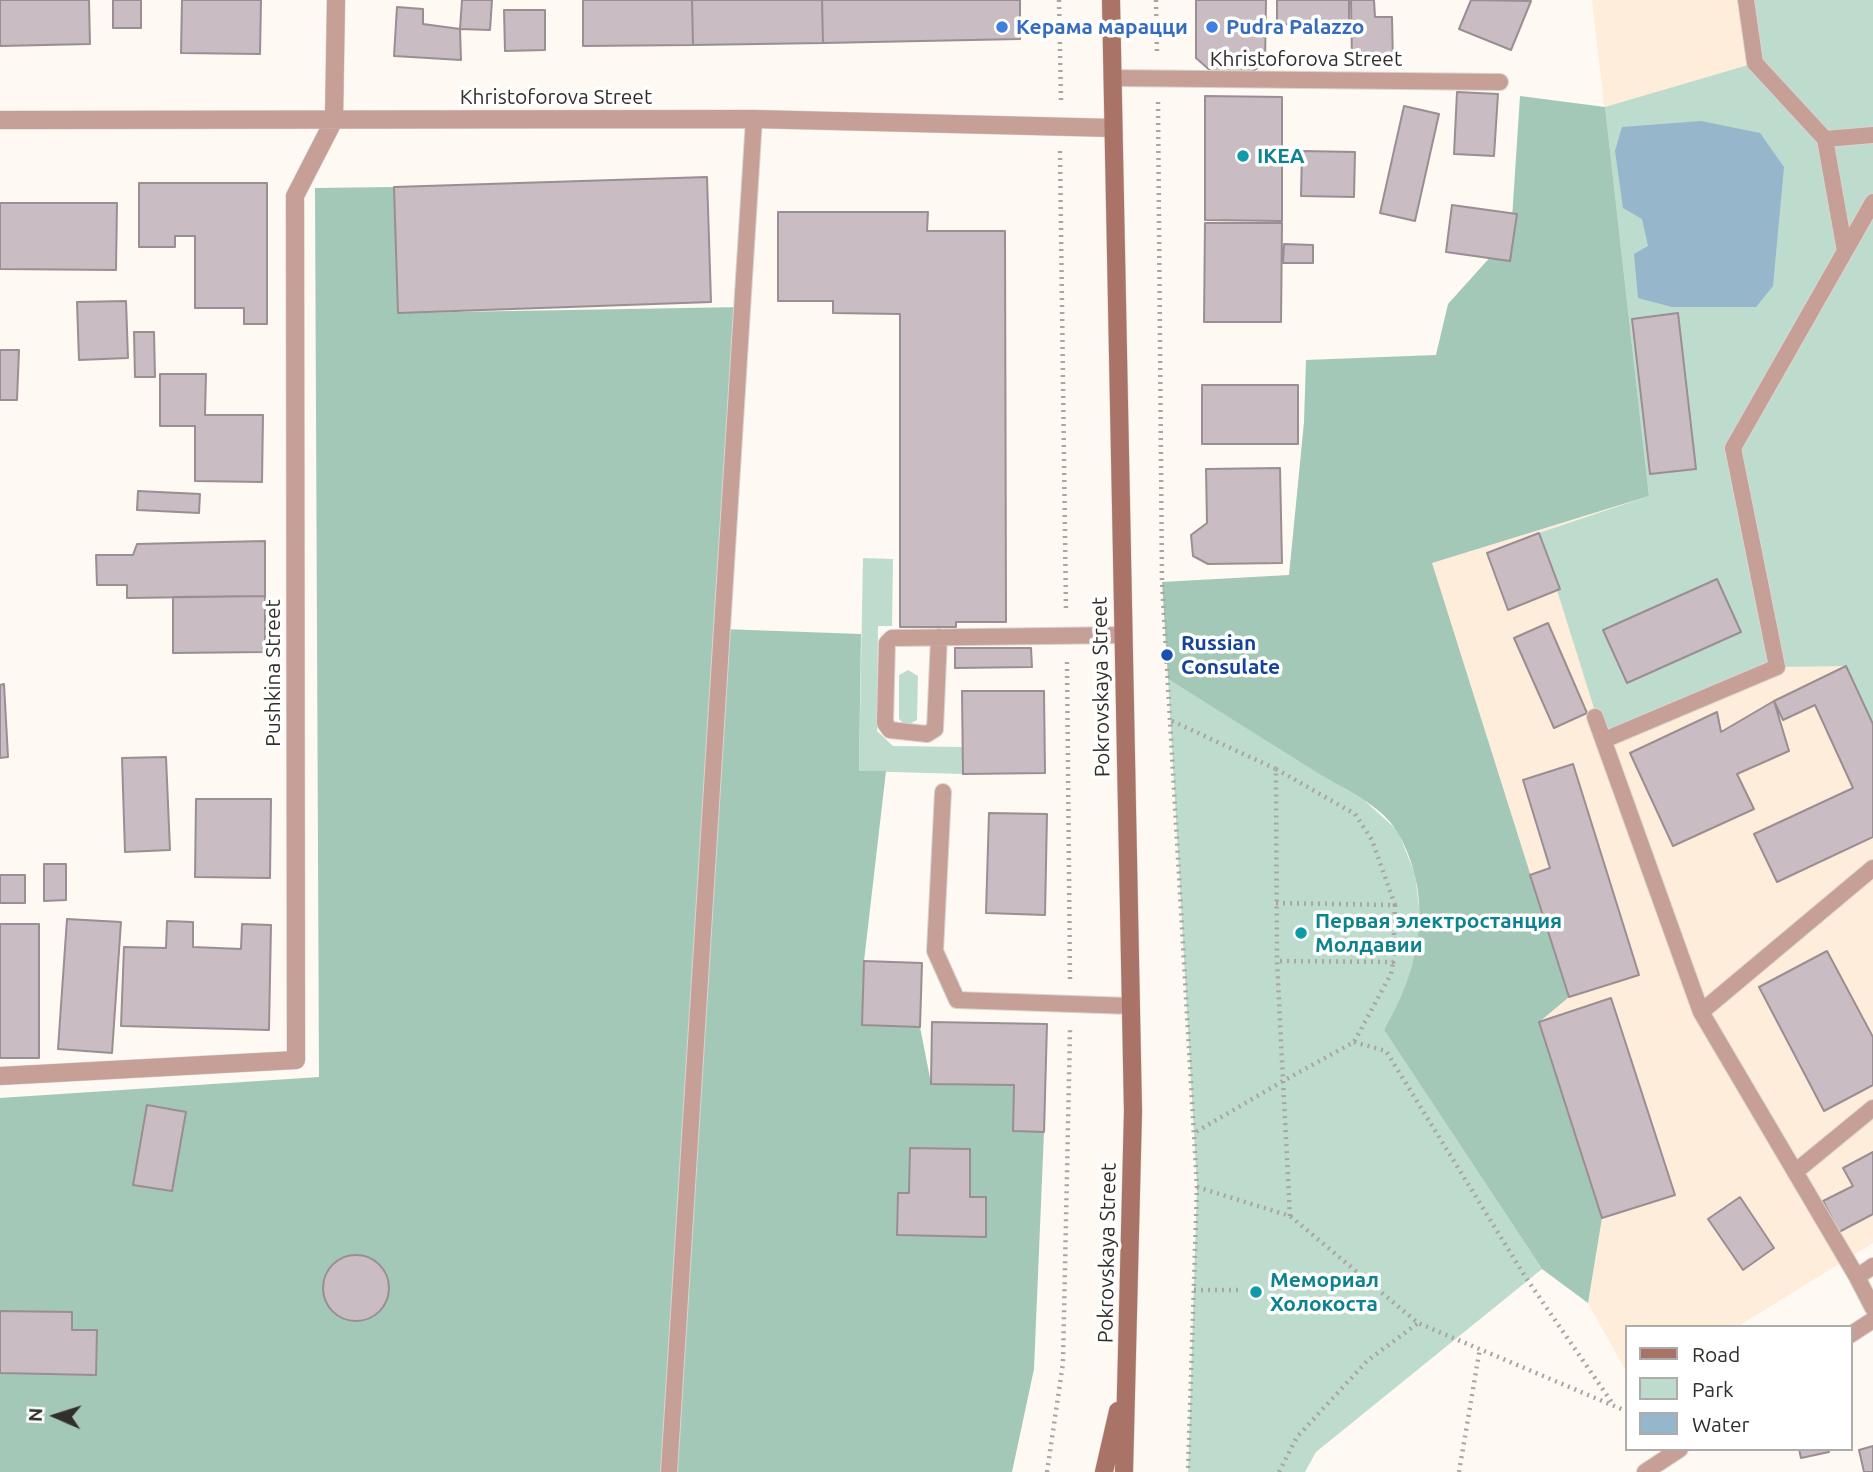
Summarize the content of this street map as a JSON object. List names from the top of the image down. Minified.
{"streets":{"main road":["Pokrovskaya Street"],"street":["Khristoforova Street","Pushkina Street"]},"crossings":[["Khristoforova Street","Pushkina Street"],["Khristoforova Street","Pokrovskaya Street"]],"places":["Керама марацци","Pudra Palazzo","IKEA","Russian Consulate","Первая электростанция Молдавии","Мемориал Холокоста"],"legend":["Road","Park","Water"],"north":"left"}
